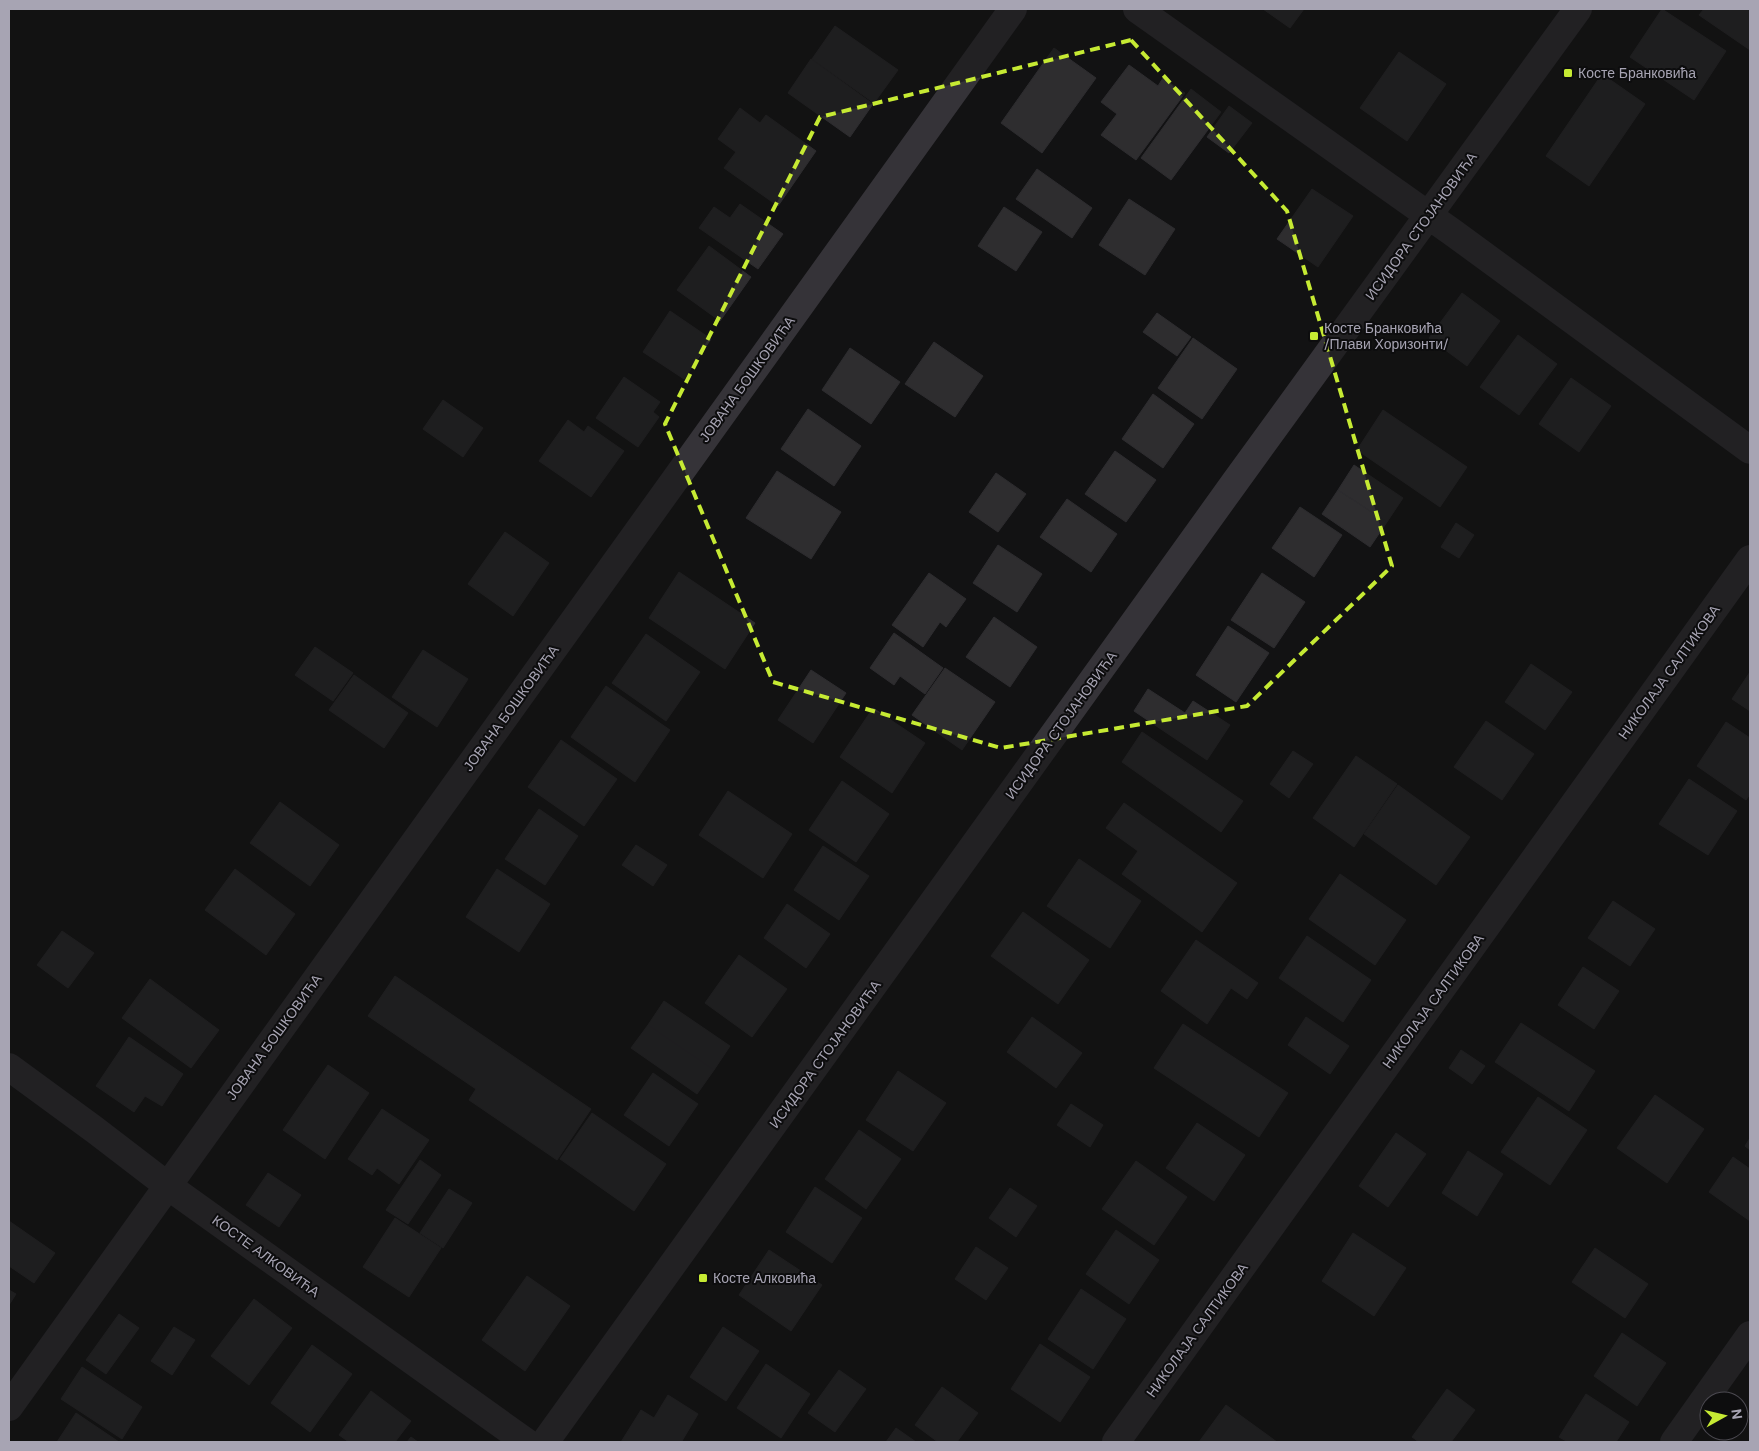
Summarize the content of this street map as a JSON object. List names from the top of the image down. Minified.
{"streets":{"street":["ИСИДОРА СТОЈАНОВИЋА","ЈОВАНА БОШКОВИЋА","НИКОЛАЈА САЛТИКОВА","КОСТЕ АЛКОВИЋА"]},"crossings":[["ЈОВАНА БОШКОВИЋА","КОСТЕ АЛКОВИЋА"]],"places":{"transit":["Косте Бранковића","Косте Бранковића /Плави Хоризонти/","Косте Алковића"]},"north":"right"}
